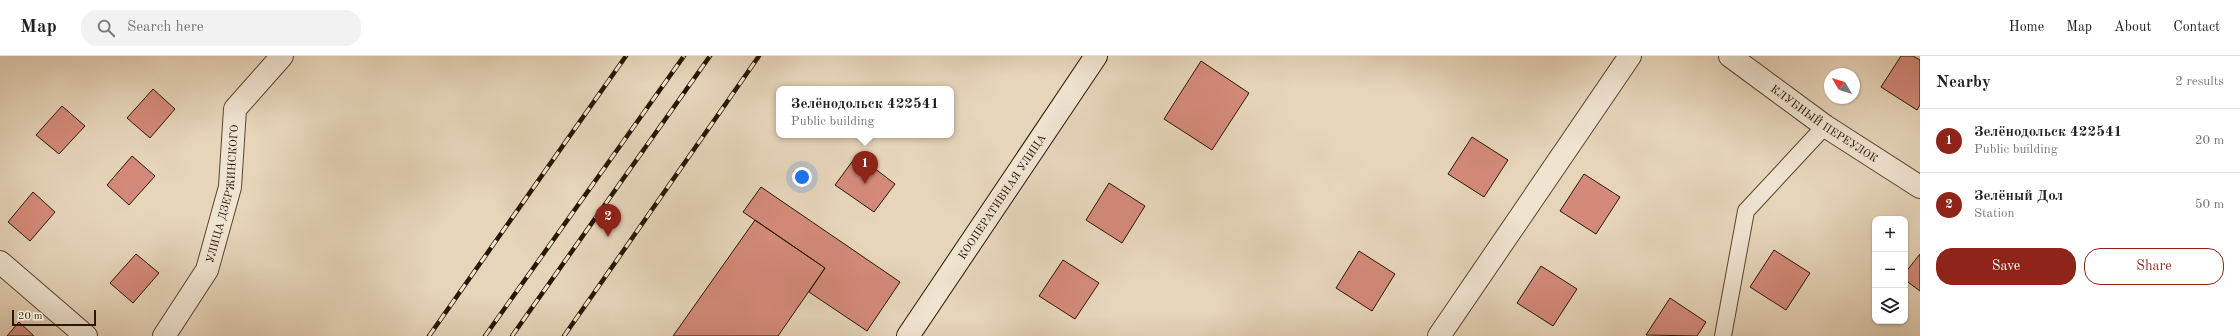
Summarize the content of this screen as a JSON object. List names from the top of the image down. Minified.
{"streets":{"street":["КЛУБНЫЙ ПЕРЕУЛОК","УЛИЦА ДЗЕРЖИНСКОГО","КООПЕРАТИВНАЯ УЛИЦА"]},"scale_bar":"20 m","north":"top left","page":{"header":"Map","search":"Search here","nav":["Home","Map","About","Contact"],"heading":["Nearby","2 results"],"popup":["Зелёнодольск 422541","Public building"],"list":[{"mark":"1","name":"Зелёнодольск 422541","note":"Public building","value":"20 m"},{"mark":"2","name":"Зелёный Дол","note":"Station","value":"50 m"}],"pins":["1","2"],"map_buttons":["+","−"],"buttons":["Save","Share"],"scale":"20 m"}}
